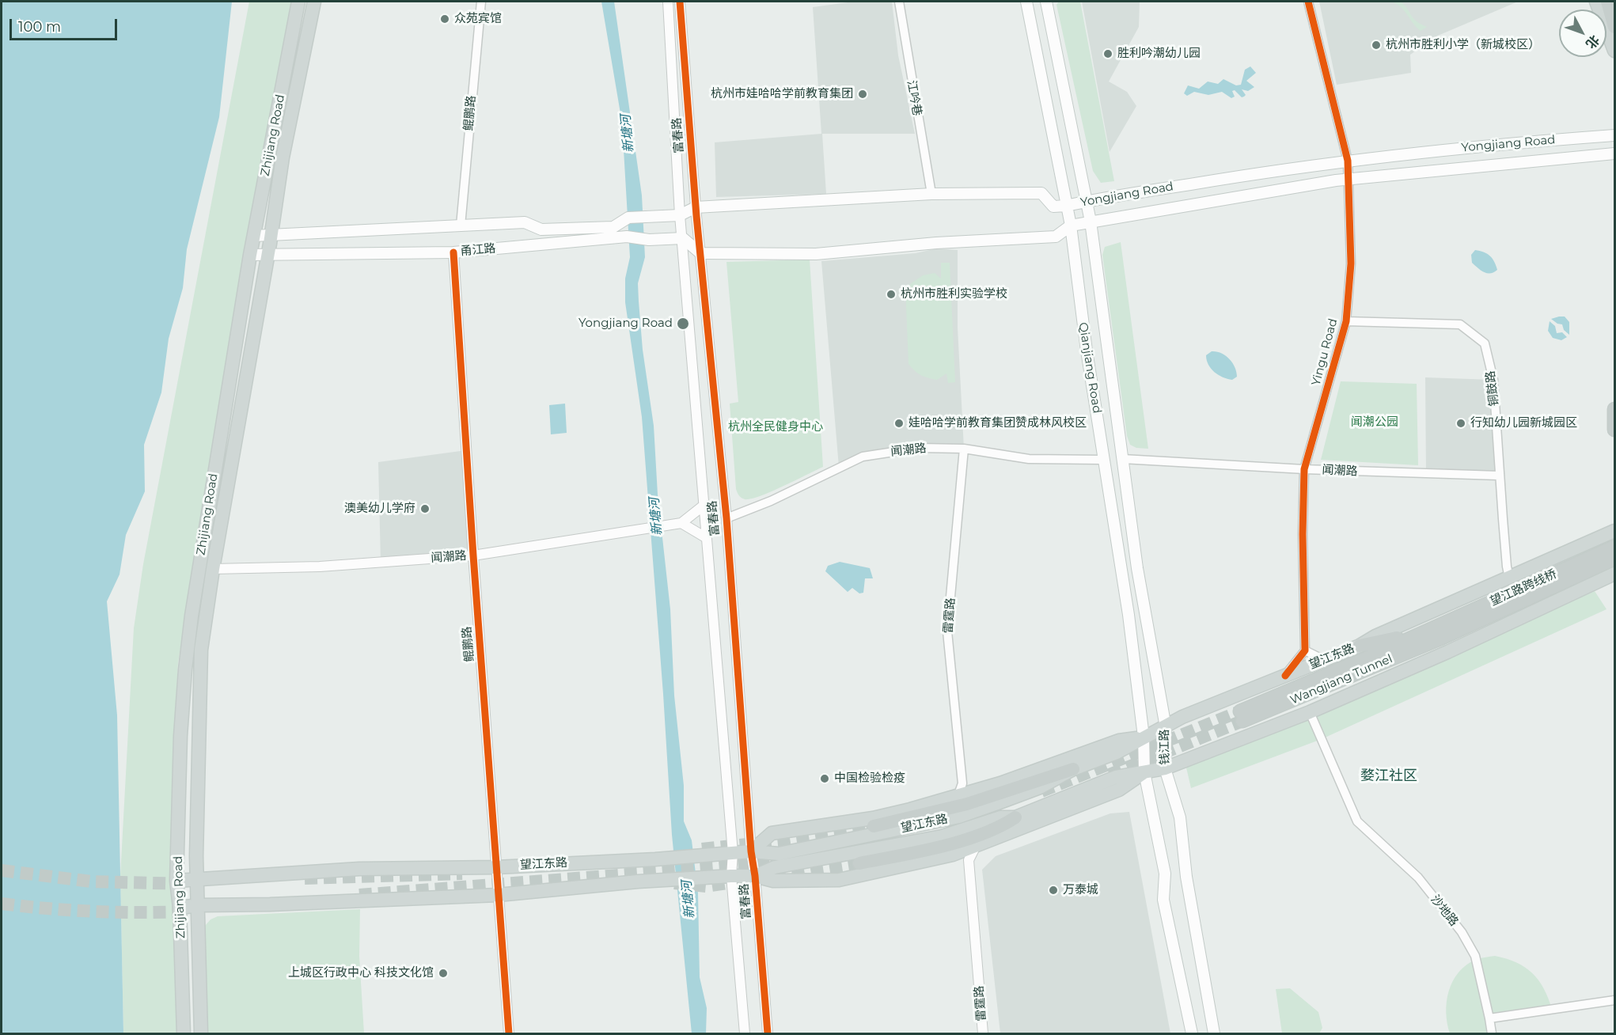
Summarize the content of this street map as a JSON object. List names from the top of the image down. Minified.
{"streets":{"highway":["望江路跨线桥","Wangjiang Tunnel"],"main road":["Zhijiang Road","Yongjiang Road","甬江路","Qianjiang Road","望江东路","钱江路"],"street":["江吟巷","鲲鹏路","富春路","Yingu Road","铜鼓路","闻潮路","雷霆路","沙地路"]},"crossings":[["江吟巷","Yongjiang Road"],["鲲鹏路","甬江路"],["鲲鹏路","闻潮路"],["鲲鹏路","望江东路"],["Zhijiang Road","甬江路"],["Zhijiang Road","闻潮路"],["Zhijiang Road","望江东路"],["富春路","Yongjiang Road"],["富春路","甬江路"],["富春路","闻潮路"],["富春路","望江东路"],["Yongjiang Road","甬江路"],["Yongjiang Road","Yingu Road"],["Yongjiang Road","Qianjiang Road"],["Yingu Road","铜鼓路"],["Yingu Road","闻潮路"],["Qianjiang Road","闻潮路"],["Qianjiang Road","望江东路"],["Qianjiang Road","钱江路"],["铜鼓路","闻潮路"],["铜鼓路","望江东路"],["闻潮路","雷霆路"],["闻潮路","钱江路"],["望江路跨线桥","Wangjiang Tunnel"],["望江东路","钱江路"],["望江东路","沙地路"]],"districts":["婺江社区"],"water":["新塘河"],"parks":["闻潮公园","杭州全民健身中心"],"places":["众苑宾馆","杭州市胜利小学（新城校区）","胜利吟潮幼儿园","杭州市娃哈哈学前教育集团","杭州市胜利实验学校","Yongjiang Road","娃哈哈学前教育集团赞成林风校区","行知幼儿园新城园区","澳美幼儿学府","中国检验检疫","万泰城","上城区行政中心 科技文化馆"],"scale_bar":"100 m","north":"bottom right"}
